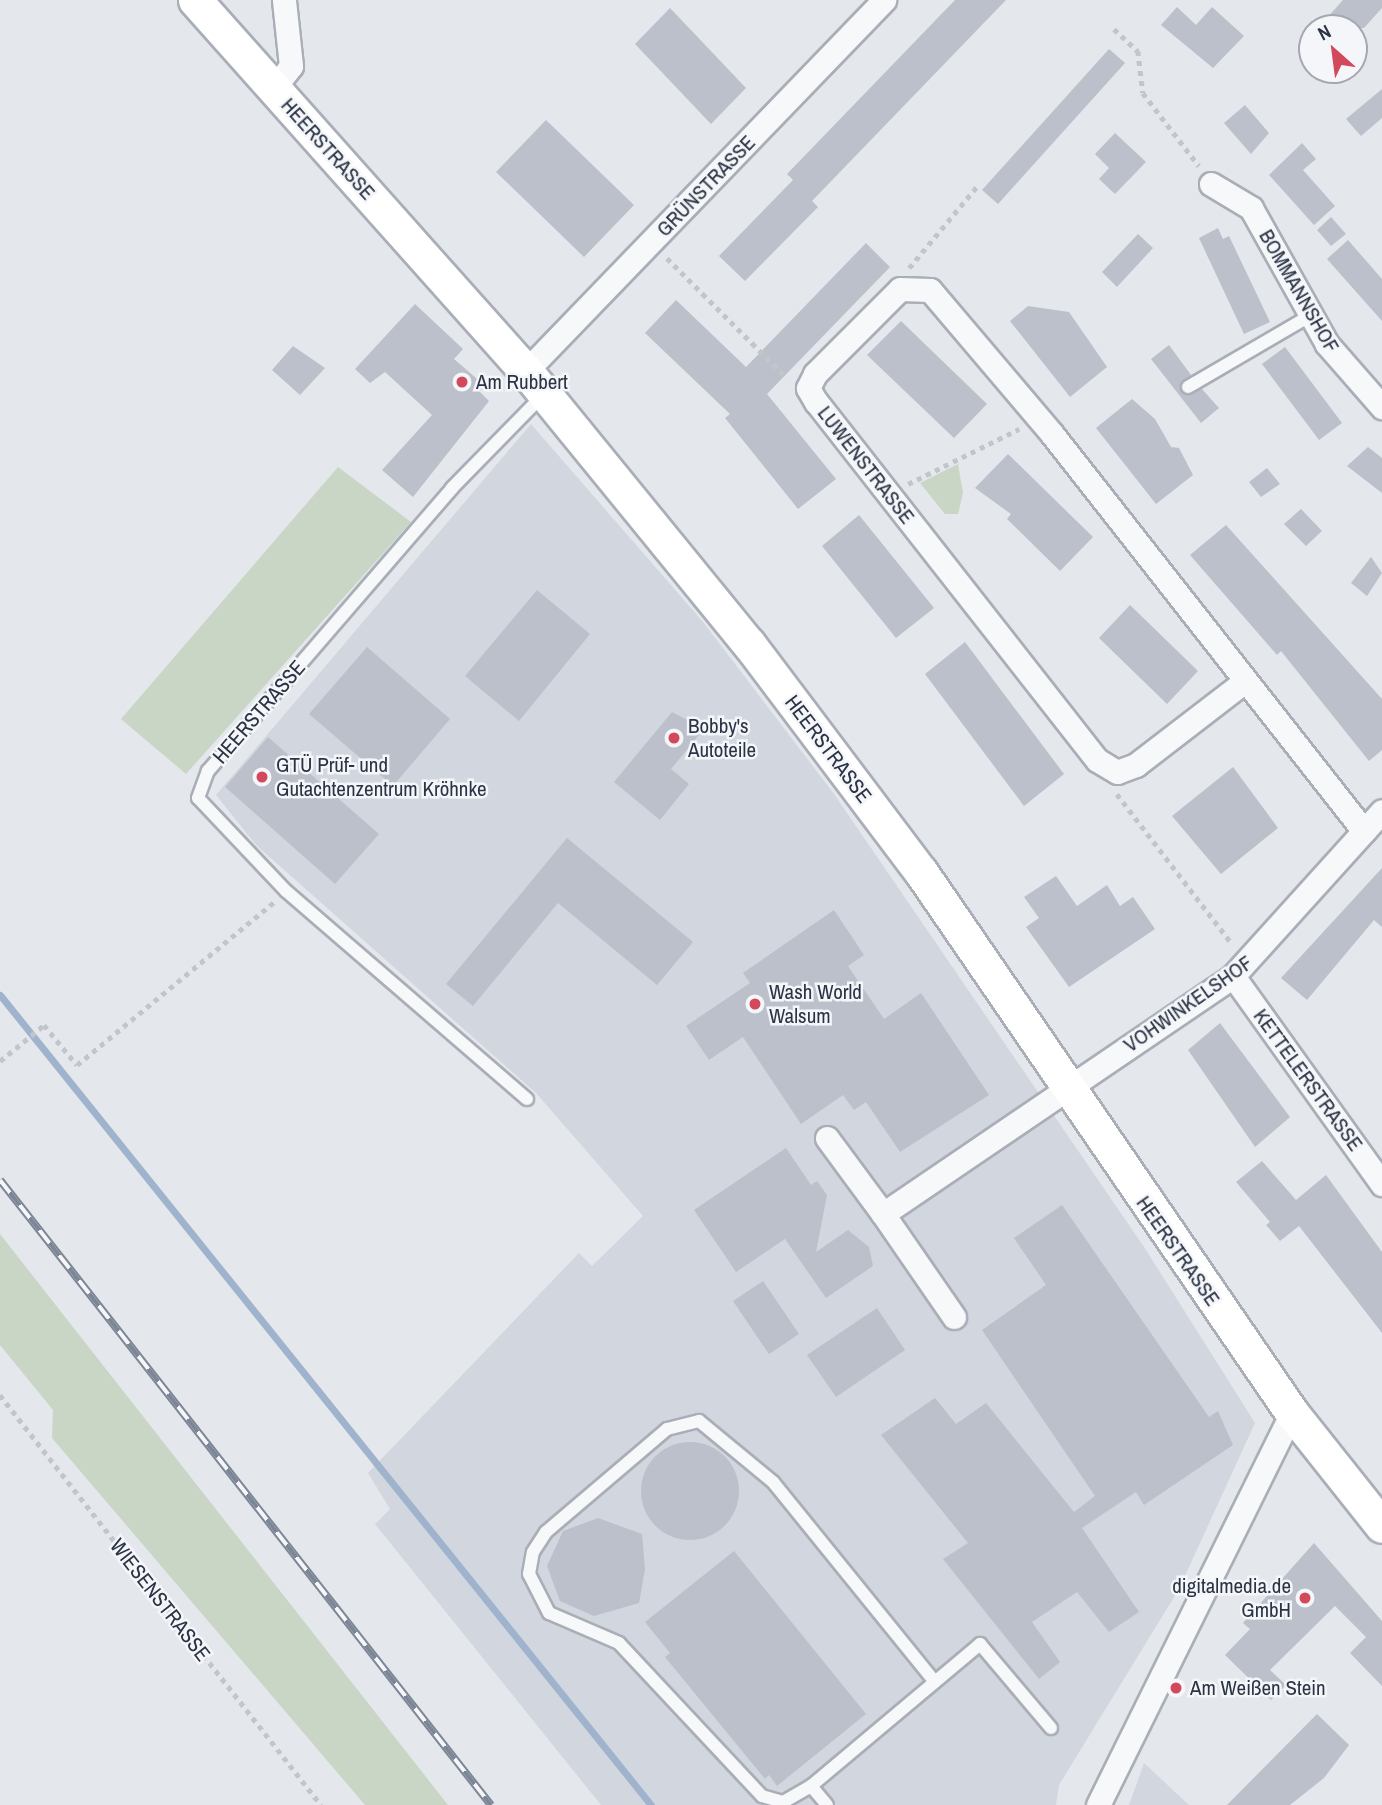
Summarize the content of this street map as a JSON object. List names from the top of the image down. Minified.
{"streets":{"main road":["HEERSTRASSE"],"street":["GRÜNSTRASSE","BOMMANNSHOF","LUWENSTRASSE","VOHWINKELSHOF","KETTELERSTRASSE"],"path":["WIESENSTRASSE"]},"crossings":[["HEERSTRASSE","GRÜNSTRASSE"],["HEERSTRASSE","VOHWINKELSHOF"],["VOHWINKELSHOF","KETTELERSTRASSE"]],"places":["Am Rubbert","Bobby's Autoteile","GTÜ Prüf- und Gutachtenzentrum Kröhnke","Wash World Walsum","digitalmedia.de GmbH","Am Weißen Stein"],"north":"top left"}
